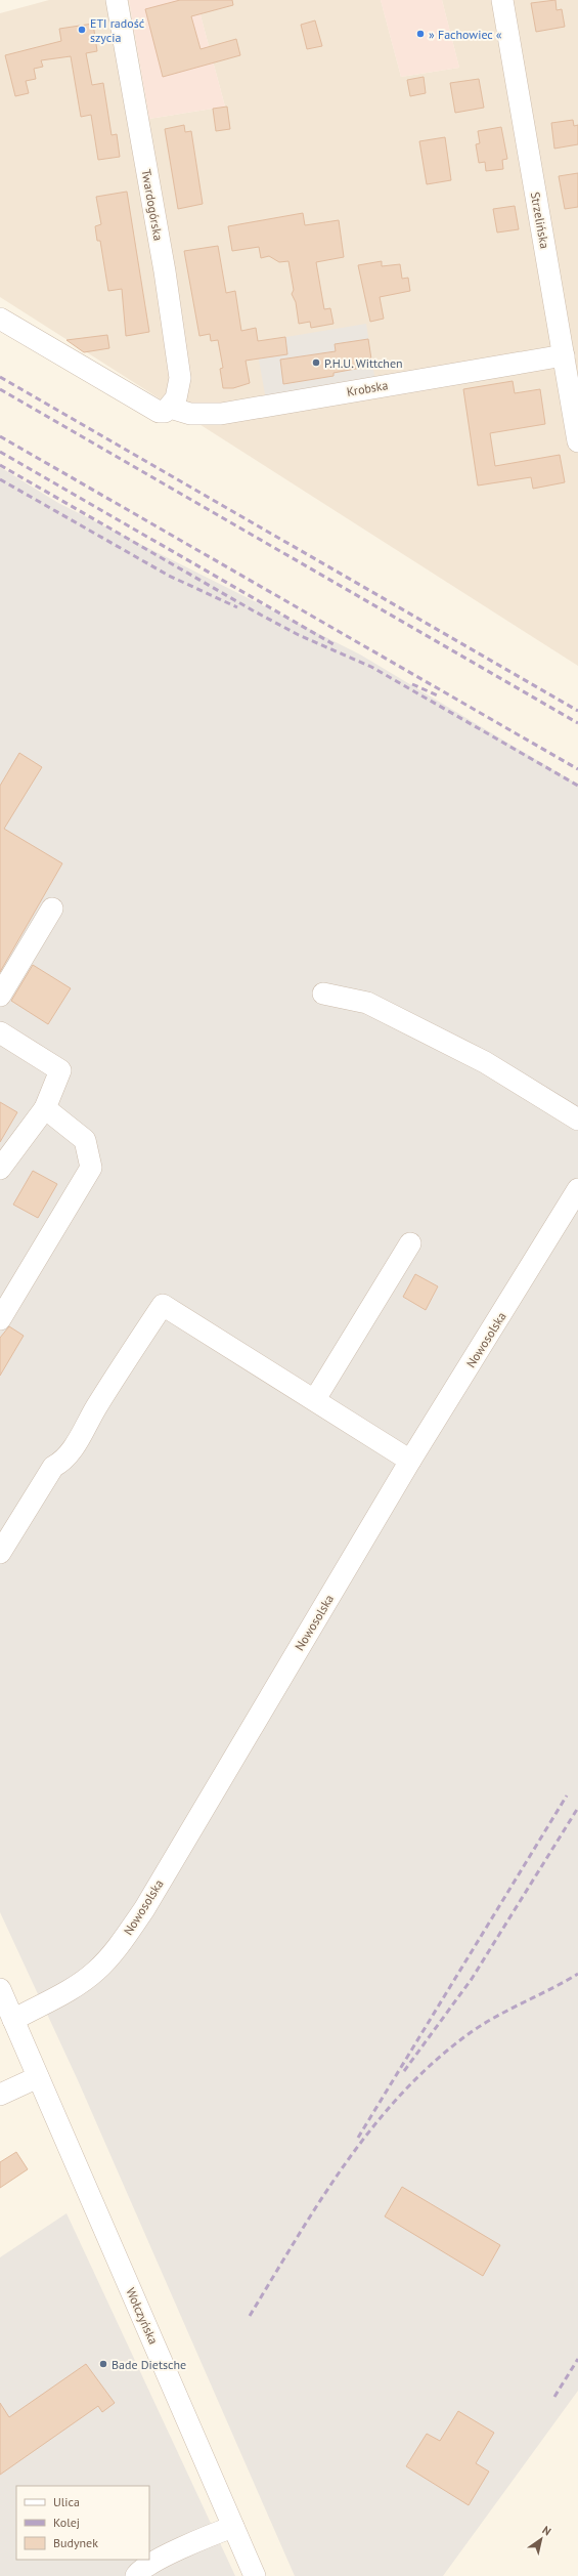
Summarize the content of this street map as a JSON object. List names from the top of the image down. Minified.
{"streets":{"street":["Twardogórska","Strzelińska","Krobska","Nowosolska","Wołczyńska"]},"crossings":[["Twardogórska","Krobska"],["Strzelińska","Krobska"],["Nowosolska","Wołczyńska"]],"places":["ETI radość szycia","» Fachowiec «","P.H.U. Wittchen","Bade Dietsche"],"legend":["Ulica","Kolej","Budynek"],"north":"top right"}
